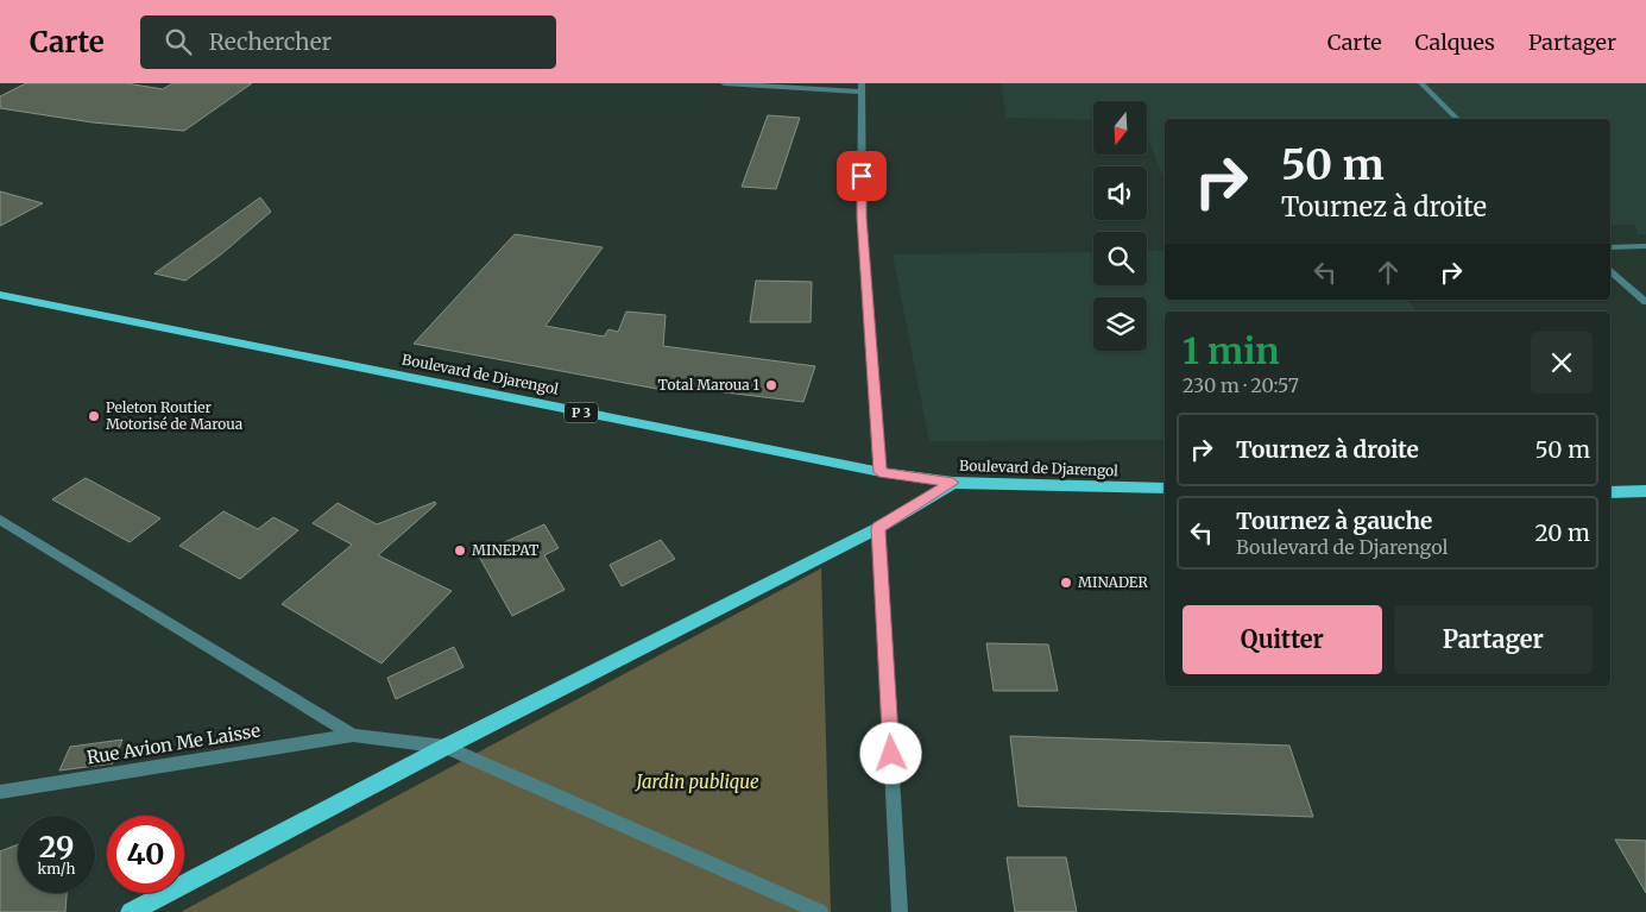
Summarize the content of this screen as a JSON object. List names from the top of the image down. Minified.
{"streets":{"main road":["Boulevard de Djarengol","P 3"],"street":["Rue Avion Me Laisse"]},"parks":["Jardin publique"],"places":["Total Maroua 1","Peleton Routier Motorisé de Maroua","MINEPAT","MINADER"],"north":"bottom","page":{"header":"Carte","search":"Rechercher","nav":["Carte","Calques","Partager"],"turn":["50 m","Tournez à droite"],"heading":["1 min","230 m · 20:57"],"list":[{"name":"Tournez à droite","value":"50 m"},{"name":"Tournez à gauche","note":"Boulevard de Djarengol","value":"20 m"}],"buttons":["Quitter","Partager"],"speed":"29 km/h","limit":"40"}}
